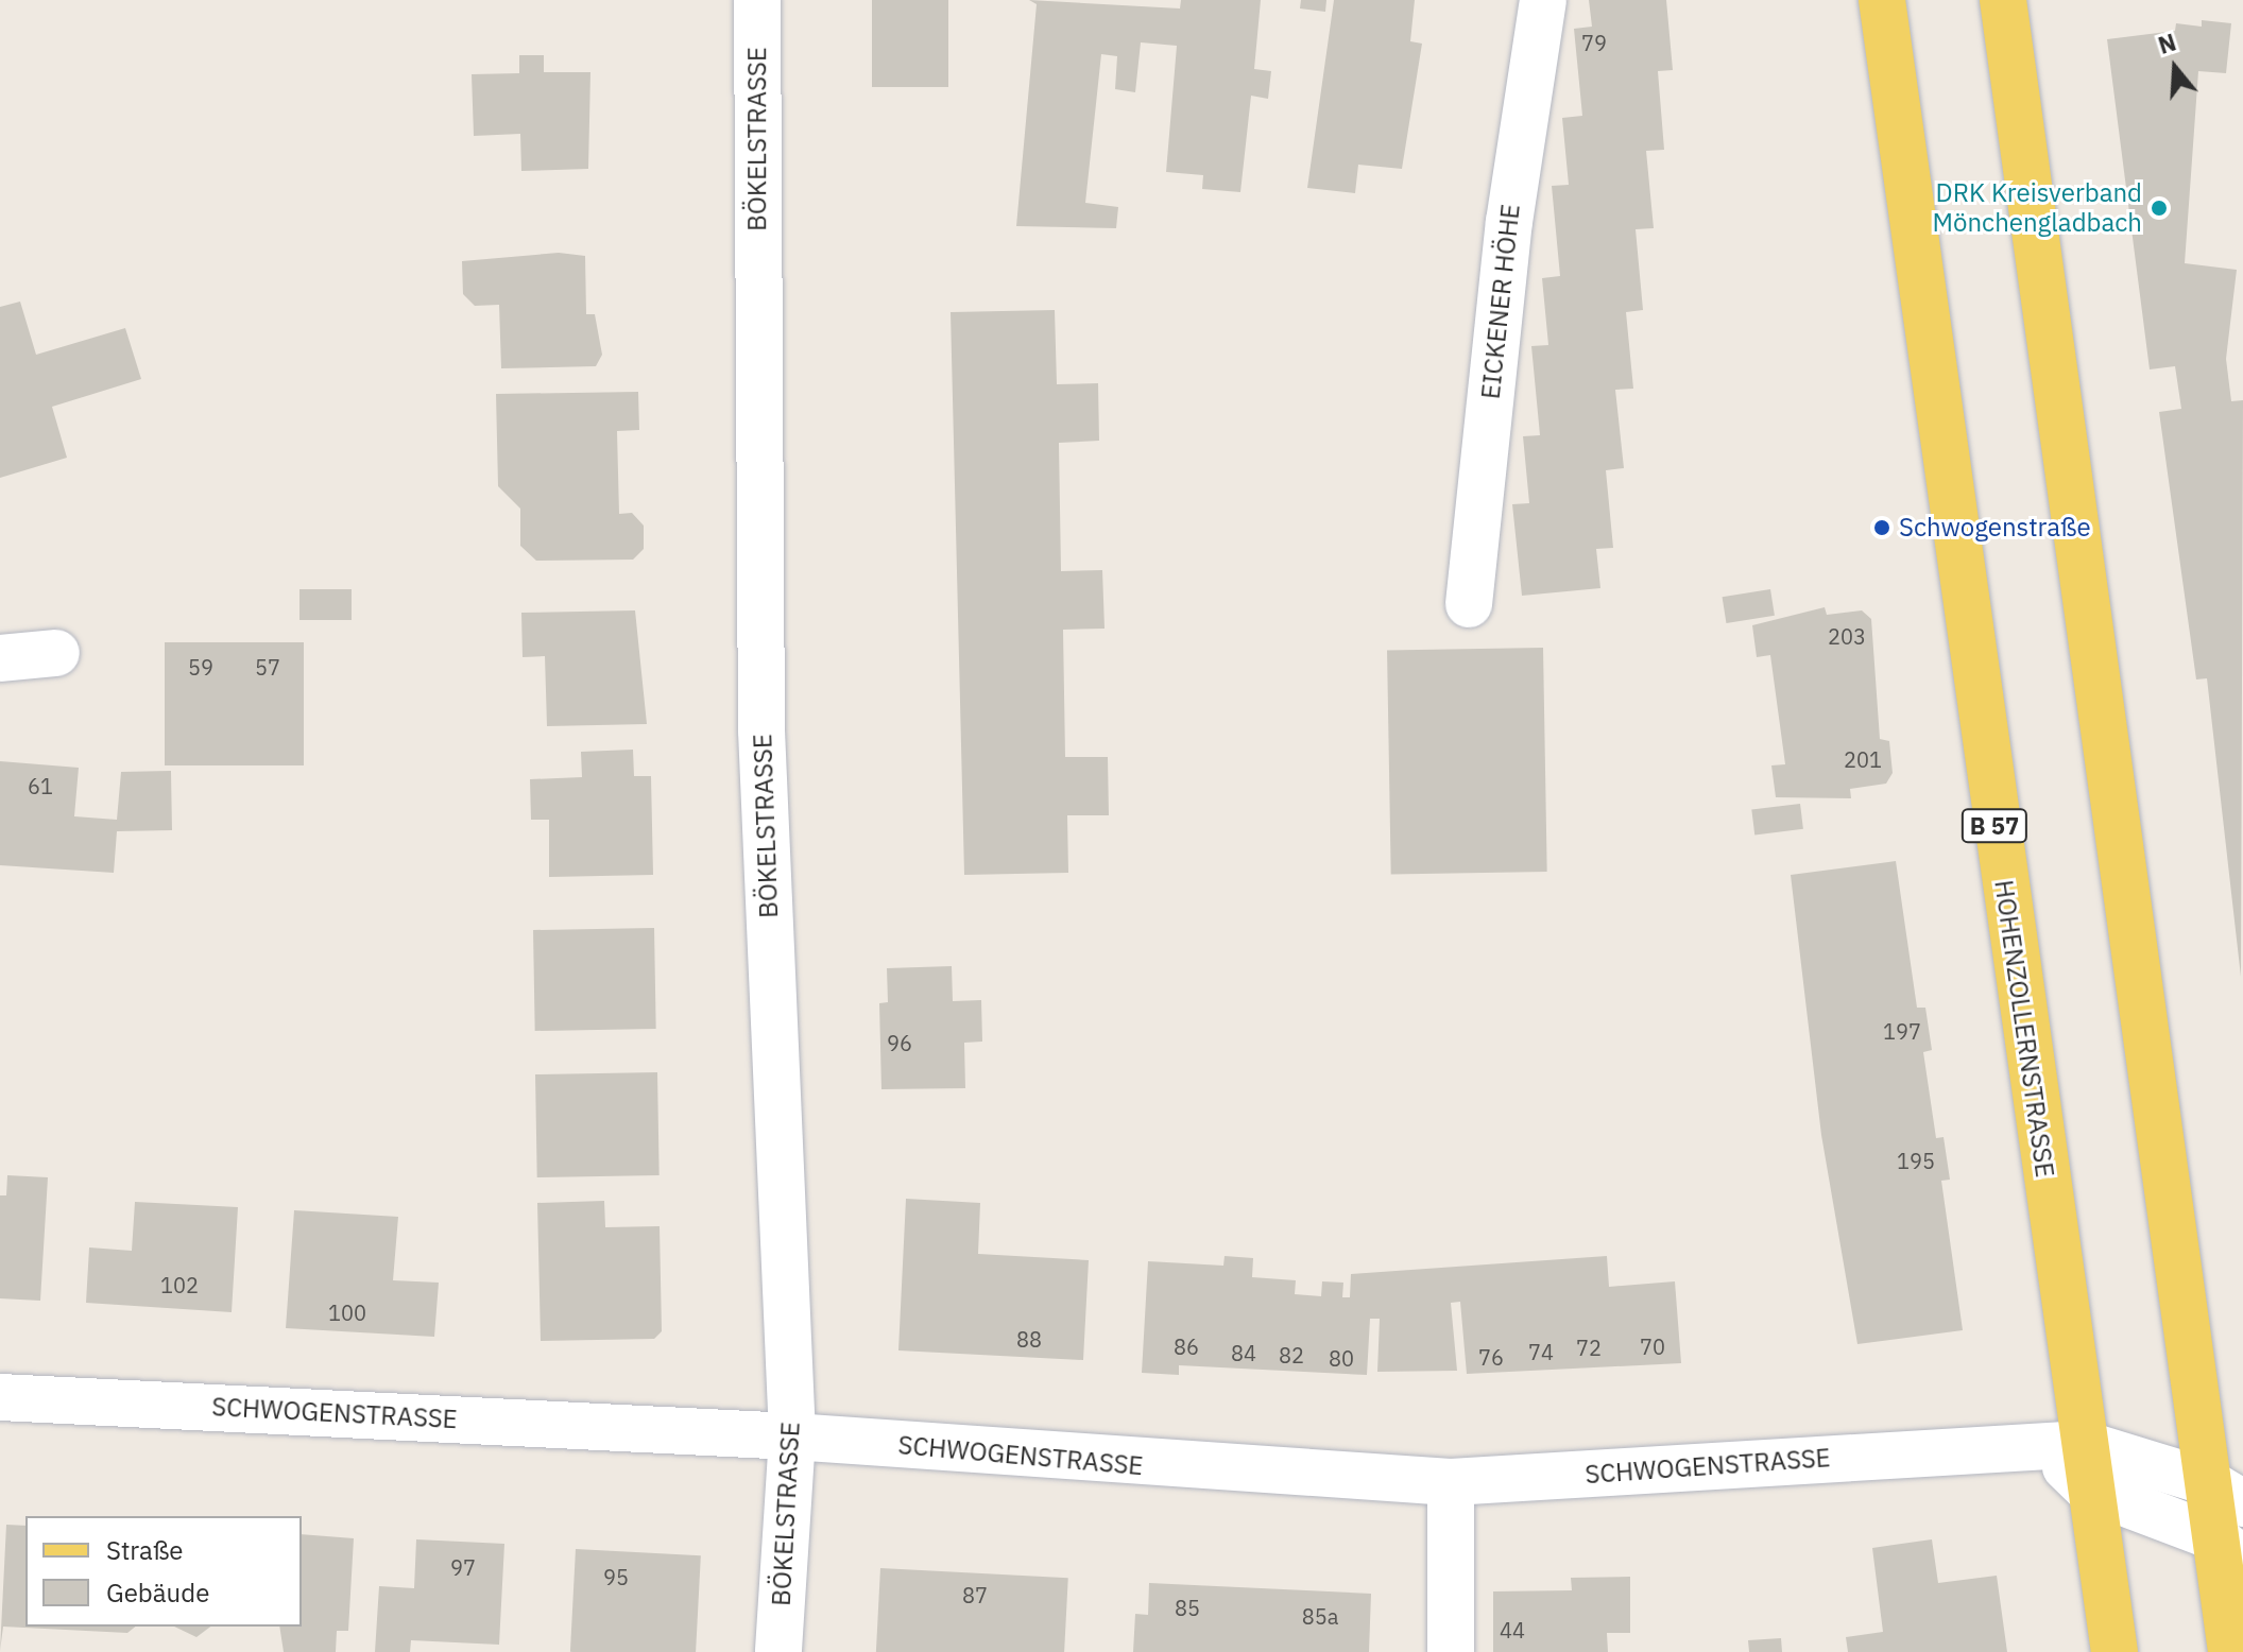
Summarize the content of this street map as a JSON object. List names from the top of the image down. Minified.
{"streets":{"main road":["B 57","HOHENZOLLERNSTRASSE"],"street":["BÖKELSTRASSE","EICKENER HÖHE","SCHWOGENSTRASSE"]},"crossings":[["BÖKELSTRASSE","SCHWOGENSTRASSE"],["HOHENZOLLERNSTRASSE","SCHWOGENSTRASSE"]],"places":["DRK Kreisverband Mönchengladbach","Schwogenstraße"],"house_numbers":["79","203","59","57","201","61","197","96","195","102","100","88","86","70","72","74","84","82","76","80","97","95","87","85","85a","44"],"legend":["Straße","Gebäude"],"north":"top"}
